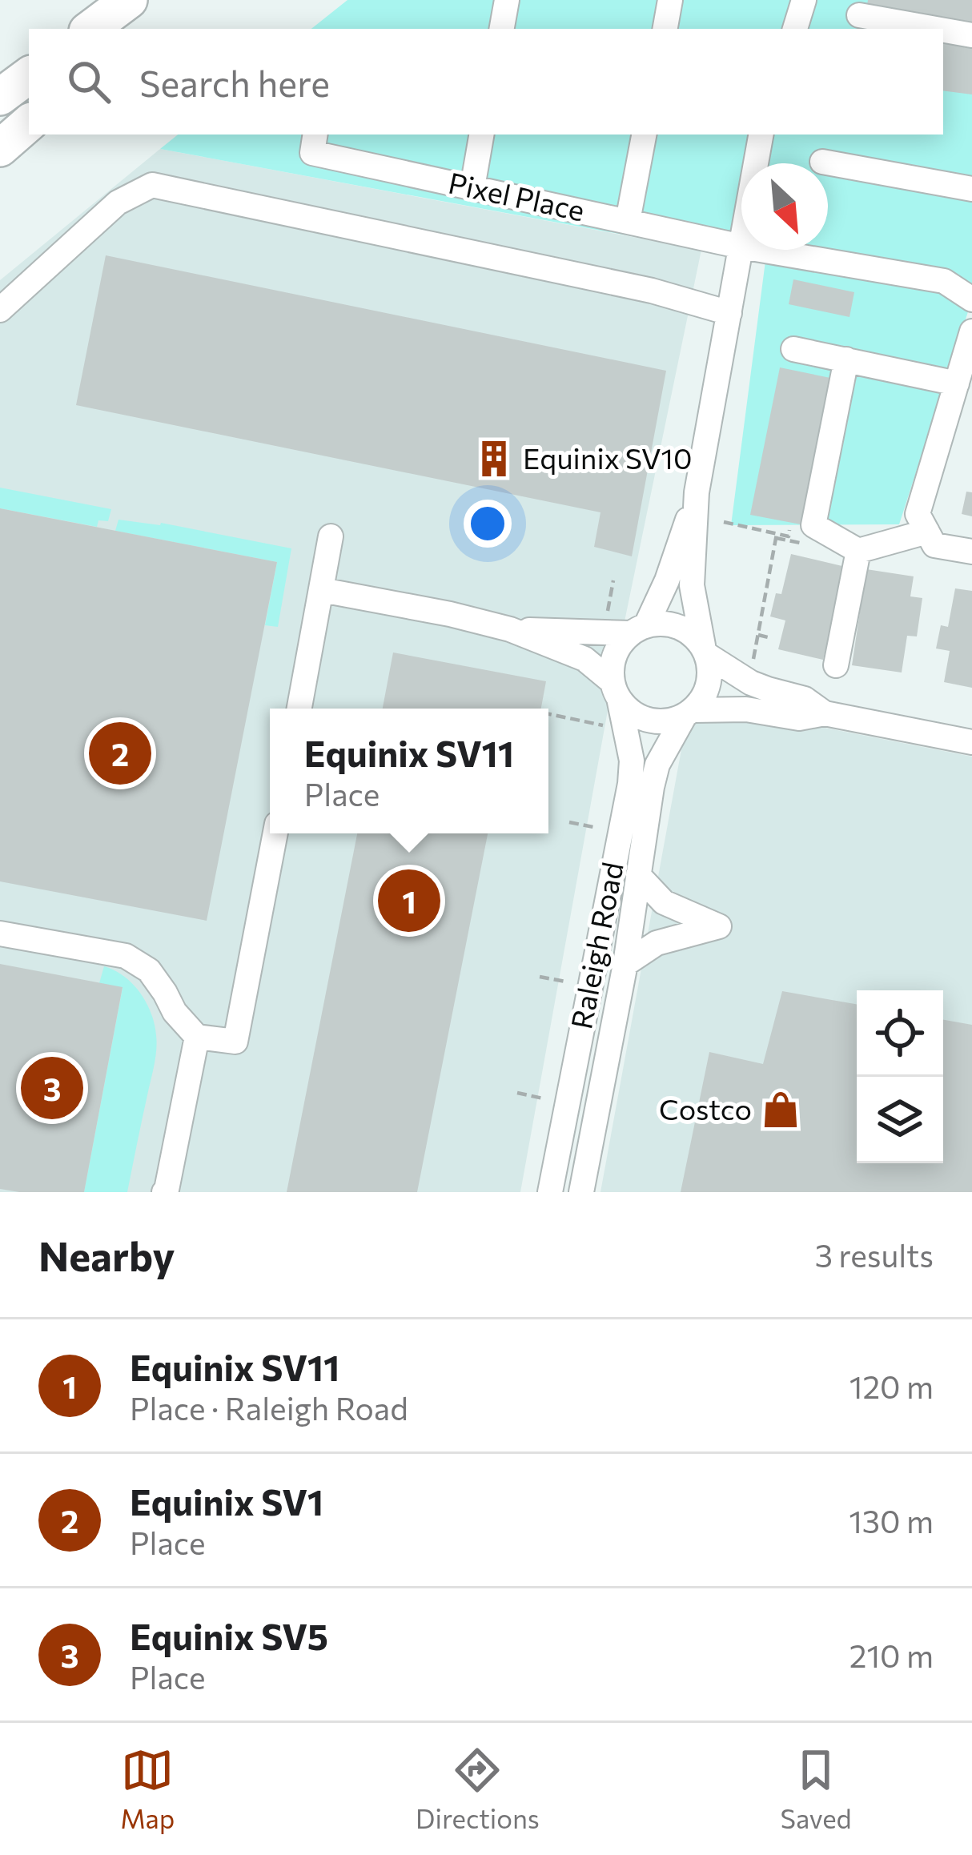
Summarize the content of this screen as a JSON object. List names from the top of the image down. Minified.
{"streets":{"street":["Pixel Place","Raleigh Road"]},"places":{"building":["Equinix SV10"],"shop":["Costco"]},"north":"bottom right","page":{"search":"Search here","popup":["Equinix SV11","Place"],"pins":["2","1","3"],"heading":["Nearby","3 results"],"list":[{"mark":"1","name":"Equinix SV11","note":"Place · Raleigh Road","value":"120 m"},{"mark":"2","name":"Equinix SV1","note":"Place","value":"130 m"},{"mark":"3","name":"Equinix SV5","note":"Place","value":"210 m"}],"nav":["Map","Directions","Saved"]}}
